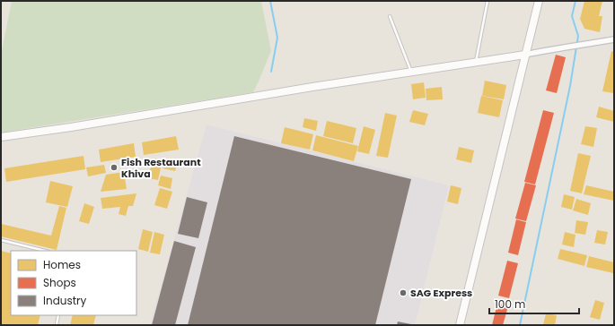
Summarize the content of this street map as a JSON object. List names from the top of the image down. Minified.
{"places":["Fish Restaurant Khiva","SAG Express"],"legend":["Homes","Shops","Industry"],"scale_bar":"100 m"}
